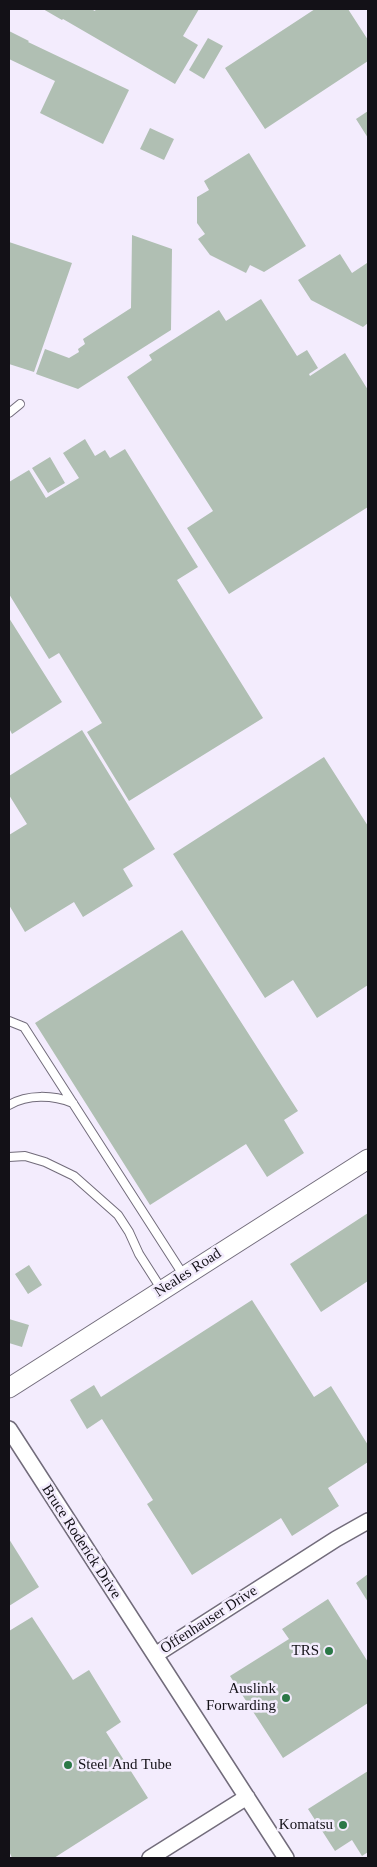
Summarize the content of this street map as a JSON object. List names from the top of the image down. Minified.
{"streets":{"street":["Neales Road","Bruce Roderick Drive","Offenhauser Drive"]},"crossings":[["Bruce Roderick Drive","Offenhauser Drive"]],"places":["TRS","Auslink Forwarding","Steel And Tube","Komatsu"]}
